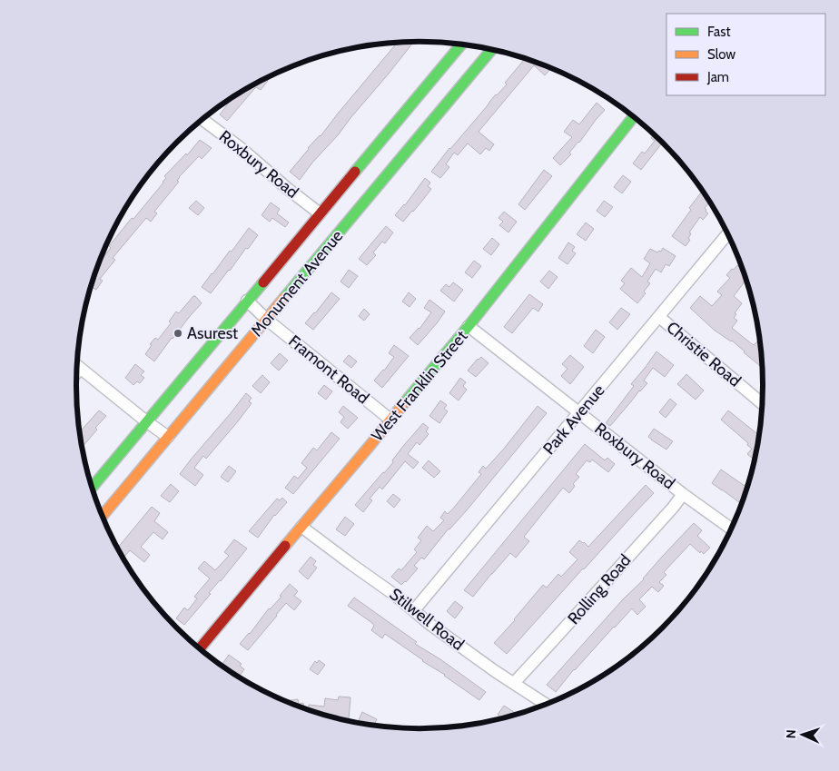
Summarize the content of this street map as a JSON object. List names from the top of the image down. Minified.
{"streets":{"street":["Roxbury Road","Monument Avenue","Christie Road","Framont Road","West Franklin Street","Park Avenue","Rolling Road","Stilwell Road"]},"crossings":[["Roxbury Road","Monument Avenue"],["Roxbury Road","West Franklin Street"],["Roxbury Road","Park Avenue"],["Roxbury Road","Rolling Road"],["Monument Avenue","Framont Road"],["Christie Road","Park Avenue"],["Framont Road","West Franklin Street"],["West Franklin Street","Stilwell Road"],["Park Avenue","Stilwell Road"],["Rolling Road","Stilwell Road"]],"places":["Asurest"],"legend":["Fast","Slow","Jam"],"north":"left"}
